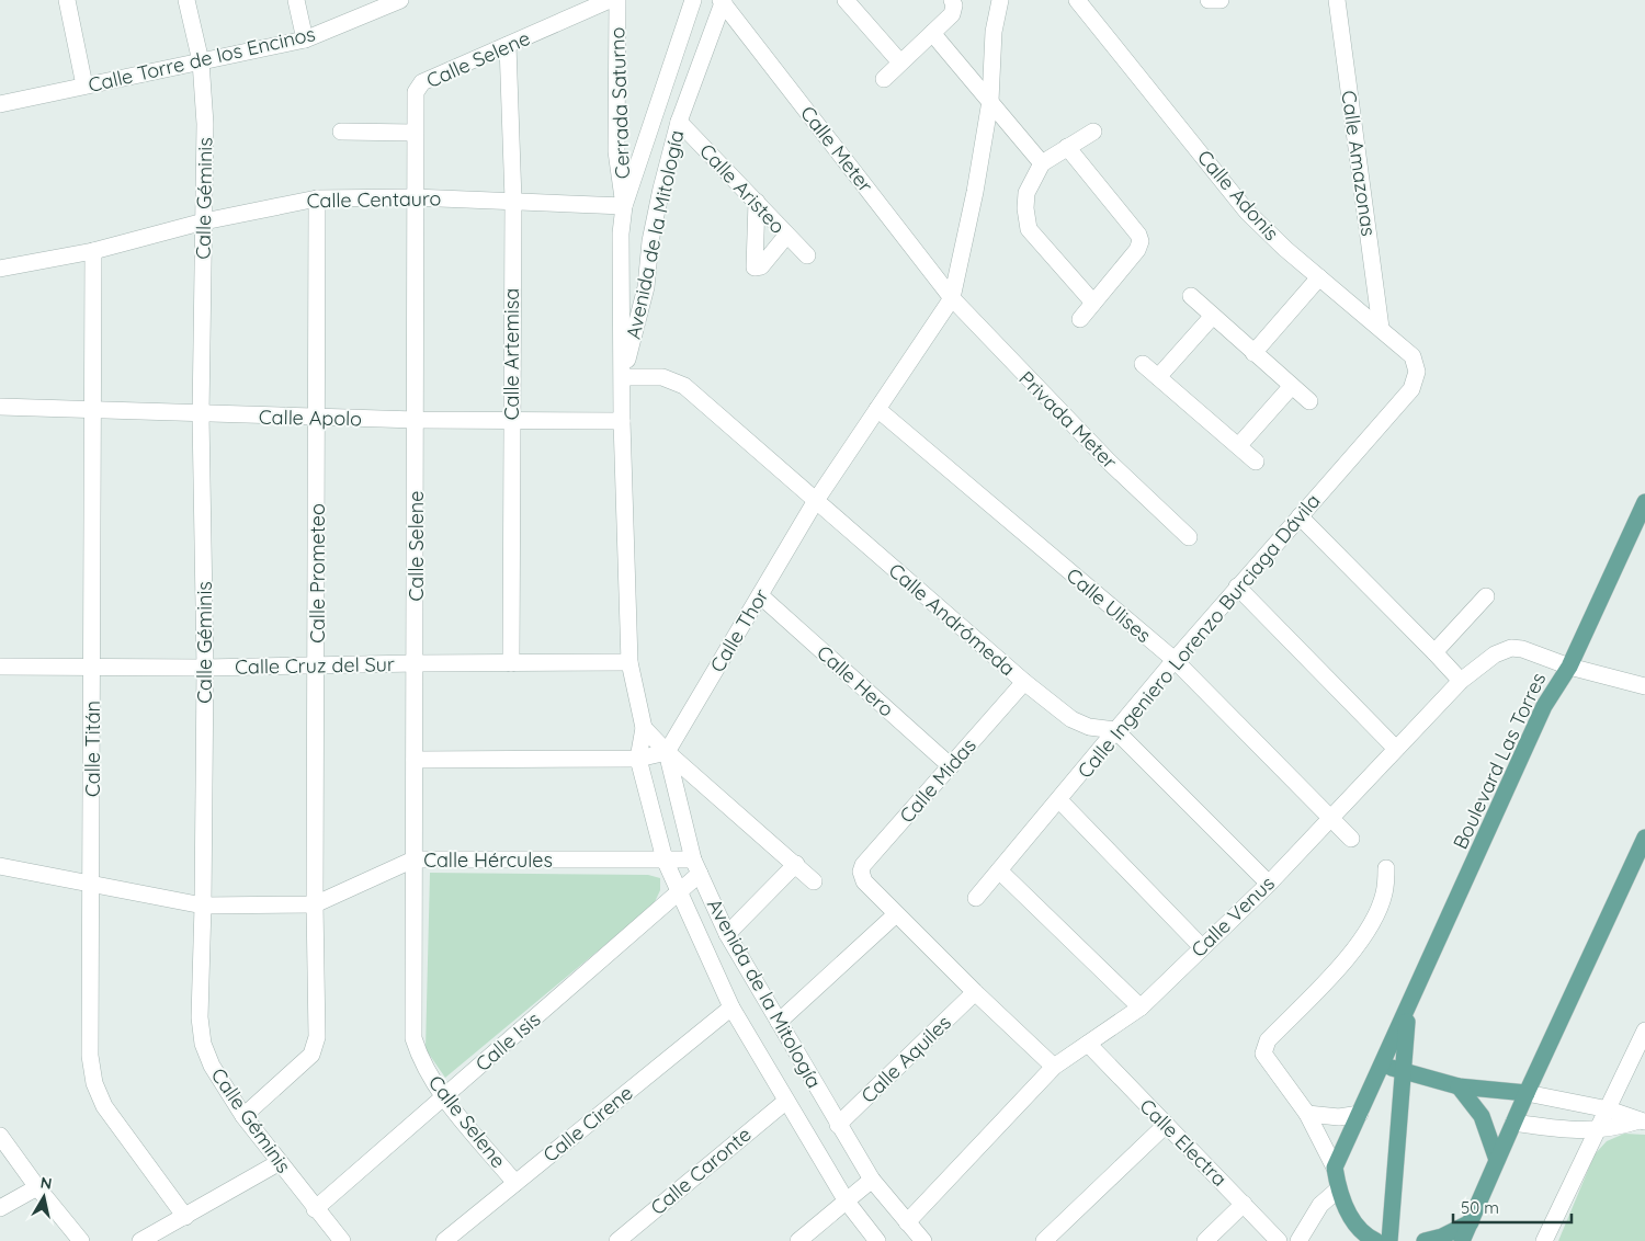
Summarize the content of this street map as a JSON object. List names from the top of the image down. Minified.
{"streets":{"main road":["Boulevard Las Torres"],"street":["Calle Torre de los Encinos","Calle Selene","Cerrada Saturno","Calle Meter","Calle Amazonas","Calle Aristeo","Calle Adonis","Calle Géminis","Calle Centauro","Avenida de la Mitología","Calle Artemisa","Calle Apolo","Privada Meter","Calle Prometeo","Calle Ulises","Calle Andrómeda","Calle Thor","Calle Ingeniero Lorenzo Burciaga Dávila","Calle Cruz del Sur","Calle Hero","Calle Titán","Calle Midas","Calle Hércules","Calle Venus","Calle Isis","Calle Aquiles","Calle Cirene","Calle Electra","Calle Caronte"]},"crossings":[["Calle Torre de los Encinos","Calle Géminis"],["Calle Selene","Calle Centauro"],["Calle Selene","Calle Artemisa"],["Calle Selene","Calle Apolo"],["Calle Selene","Calle Cruz del Sur"],["Calle Selene","Calle Hércules"],["Calle Selene","Calle Isis"],["Calle Selene","Calle Cirene"],["Cerrada Saturno","Calle Centauro"],["Cerrada Saturno","Avenida de la Mitología"],["Calle Meter","Avenida de la Mitología"],["Calle Meter","Privada Meter"],["Calle Meter","Calle Thor"],["Calle Amazonas","Calle Adonis"],["Calle Aristeo","Avenida de la Mitología"],["Calle Adonis","Calle Ingeniero Lorenzo Burciaga Dávila"],["Calle Géminis","Calle Centauro"],["Calle Géminis","Calle Apolo"],["Calle Géminis","Calle Prometeo"],["Calle Géminis","Calle Cruz del Sur"],["Calle Géminis","Calle Hércules"],["Calle Géminis","Calle Isis"],["Calle Centauro","Avenida de la Mitología"],["Calle Centauro","Calle Artemisa"],["Calle Centauro","Calle Prometeo"],["Calle Centauro","Calle Titán"],["Avenida de la Mitología","Calle Apolo"],["Avenida de la Mitología","Calle Andrómeda"],["Avenida de la Mitología","Calle Thor"],["Avenida de la Mitología","Calle Cruz del Sur"],["Avenida de la Mitología","Calle Hércules"],["Avenida de la Mitología","Calle Venus"],["Avenida de la Mitología","Calle Isis"],["Avenida de la Mitología","Calle Aquiles"],["Avenida de la Mitología","Calle Cirene"],["Avenida de la Mitología","Calle Caronte"],["Calle Artemisa","Calle Apolo"],["Calle Artemisa","Calle Cruz del Sur"],["Calle Apolo","Calle Prometeo"],["Calle Apolo","Calle Titán"],["Privada Meter","Calle Thor"],["Calle Prometeo","Calle Cruz del Sur"],["Calle Prometeo","Calle Hércules"],["Calle Ulises","Calle Thor"],["Calle Ulises","Calle Ingeniero Lorenzo Burciaga Dávila"],["Calle Ulises","Calle Venus"],["Calle Andrómeda","Calle Thor"],["Calle Andrómeda","Calle Ingeniero Lorenzo Burciaga Dávila"],["Calle Andrómeda","Calle Midas"],["Calle Thor","Calle Hero"],["Calle Cruz del Sur","Calle Titán"],["Calle Hero","Calle Midas"],["Calle Titán","Calle Hércules"],["Boulevard Las Torres","Calle Venus"],["Calle Hércules","Calle Isis"],["Calle Venus","Calle Electra"]],"scale_bar":"50 m","north":"top"}
